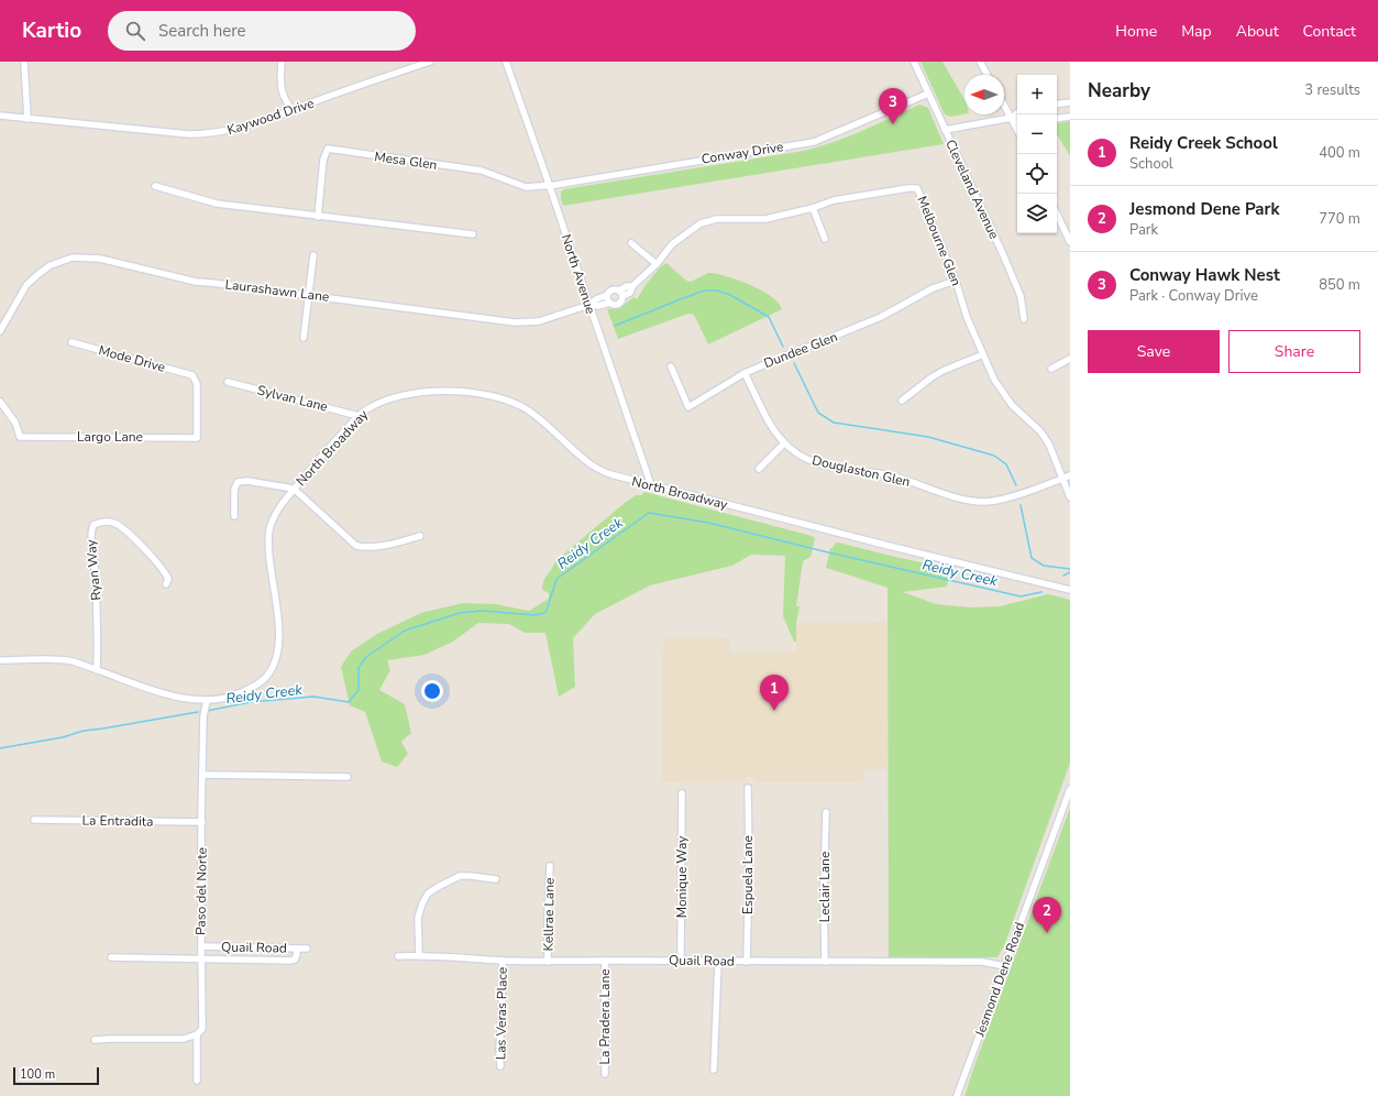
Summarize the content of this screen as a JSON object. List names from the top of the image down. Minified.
{"streets":{"street":["Kaywood Drive","Conway Drive","Mesa Glen","Cleveland Avenue","Melbourne Glen","North Avenue","Laurashawn Lane","Dundee Glen","Mode Drive","Sylvan Lane","Largo Lane","North Broadway","Douglaston Glen","Ryan Way","La Entradita","Espuela Lane","Monique Way","Leclair Lane","Paso del Norte","Kellrae Lane","Quail Road","Jesmond Dene Road","Las Veras Place","La Pradera Lane"]},"crossings":[["Conway Drive","Mesa Glen"],["Conway Drive","Cleveland Avenue"],["Conway Drive","North Avenue"],["Mesa Glen","North Avenue"],["Melbourne Glen","North Avenue"],["Melbourne Glen","Laurashawn Lane"],["Melbourne Glen","Dundee Glen"],["Melbourne Glen","Douglaston Glen"],["North Avenue","Laurashawn Lane"],["North Avenue","North Broadway"],["Dundee Glen","Douglaston Glen"],["Mode Drive","Largo Lane"],["Sylvan Lane","North Broadway"],["North Broadway","Ryan Way"],["North Broadway","Paso del Norte"],["La Entradita","Paso del Norte"],["Espuela Lane","Quail Road"],["Monique Way","Quail Road"],["Leclair Lane","Quail Road"],["Paso del Norte","Quail Road"],["Kellrae Lane","Quail Road"],["Quail Road","Jesmond Dene Road"],["Quail Road","Las Veras Place"],["Quail Road","La Pradera Lane"]],"water":["Reidy Creek"],"scale_bar":"100 m","north":"left","page":{"header":"Kartio","search":"Search here","nav":["Home","Map","About","Contact"],"heading":["Nearby","3 results"],"map_buttons":["+","−"],"pins":["3","1","2"],"list":[{"mark":"1","name":"Reidy Creek School","note":"School","value":"400 m"},{"mark":"2","name":"Jesmond Dene Park","note":"Park","value":"770 m"},{"mark":"3","name":"Conway Hawk Nest","note":"Park · Conway Drive","value":"850 m"}],"buttons":["Save","Share"],"scale":"100 m"}}
